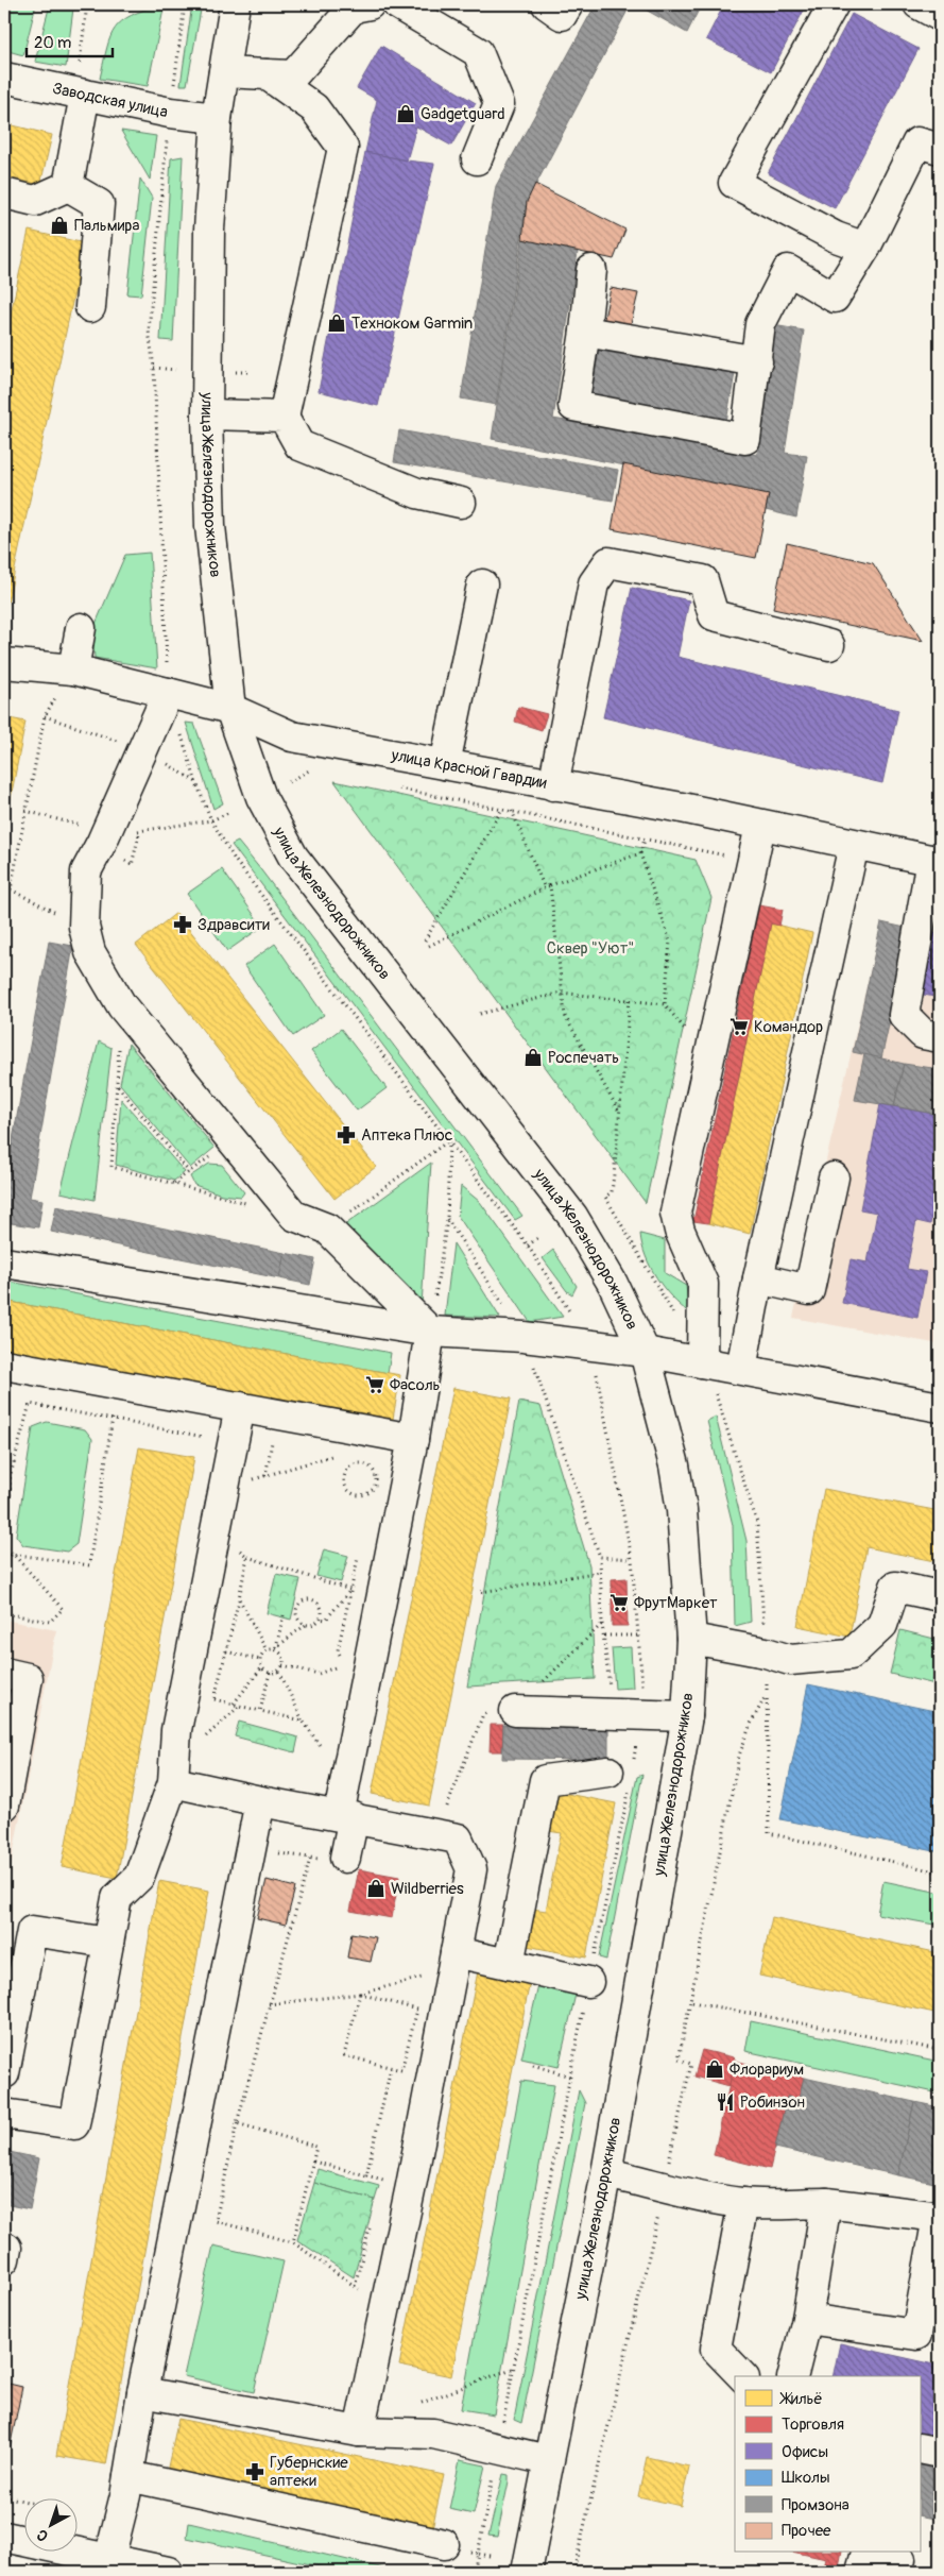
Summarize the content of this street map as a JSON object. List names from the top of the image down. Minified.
{"streets":{"street":["Заводская улица","улица Железнодорожников","улица Красной Гвардии"]},"crossings":[["Заводская улица","улица Железнодорожников"],["улица Железнодорожников","улица Красной Гвардии"]],"parks":["Сквер \"Уют\""],"places":{"shop":["Gadgetguard","Пальмира","Техноком Garmin","Роспечать","Wildberries","Флорариум"],"pharmacy":["Здравсити","Аптека Плюс","Губернские аптеки"],"supermarket":["Командор","Фасоль","ФрутМаркет"],"restaurant":["Робинзон"]},"legend":["Жильё","Торговля","Офисы","Школы","Промзона","Прочее"],"scale_bar":"20 m","north":"bottom left"}
